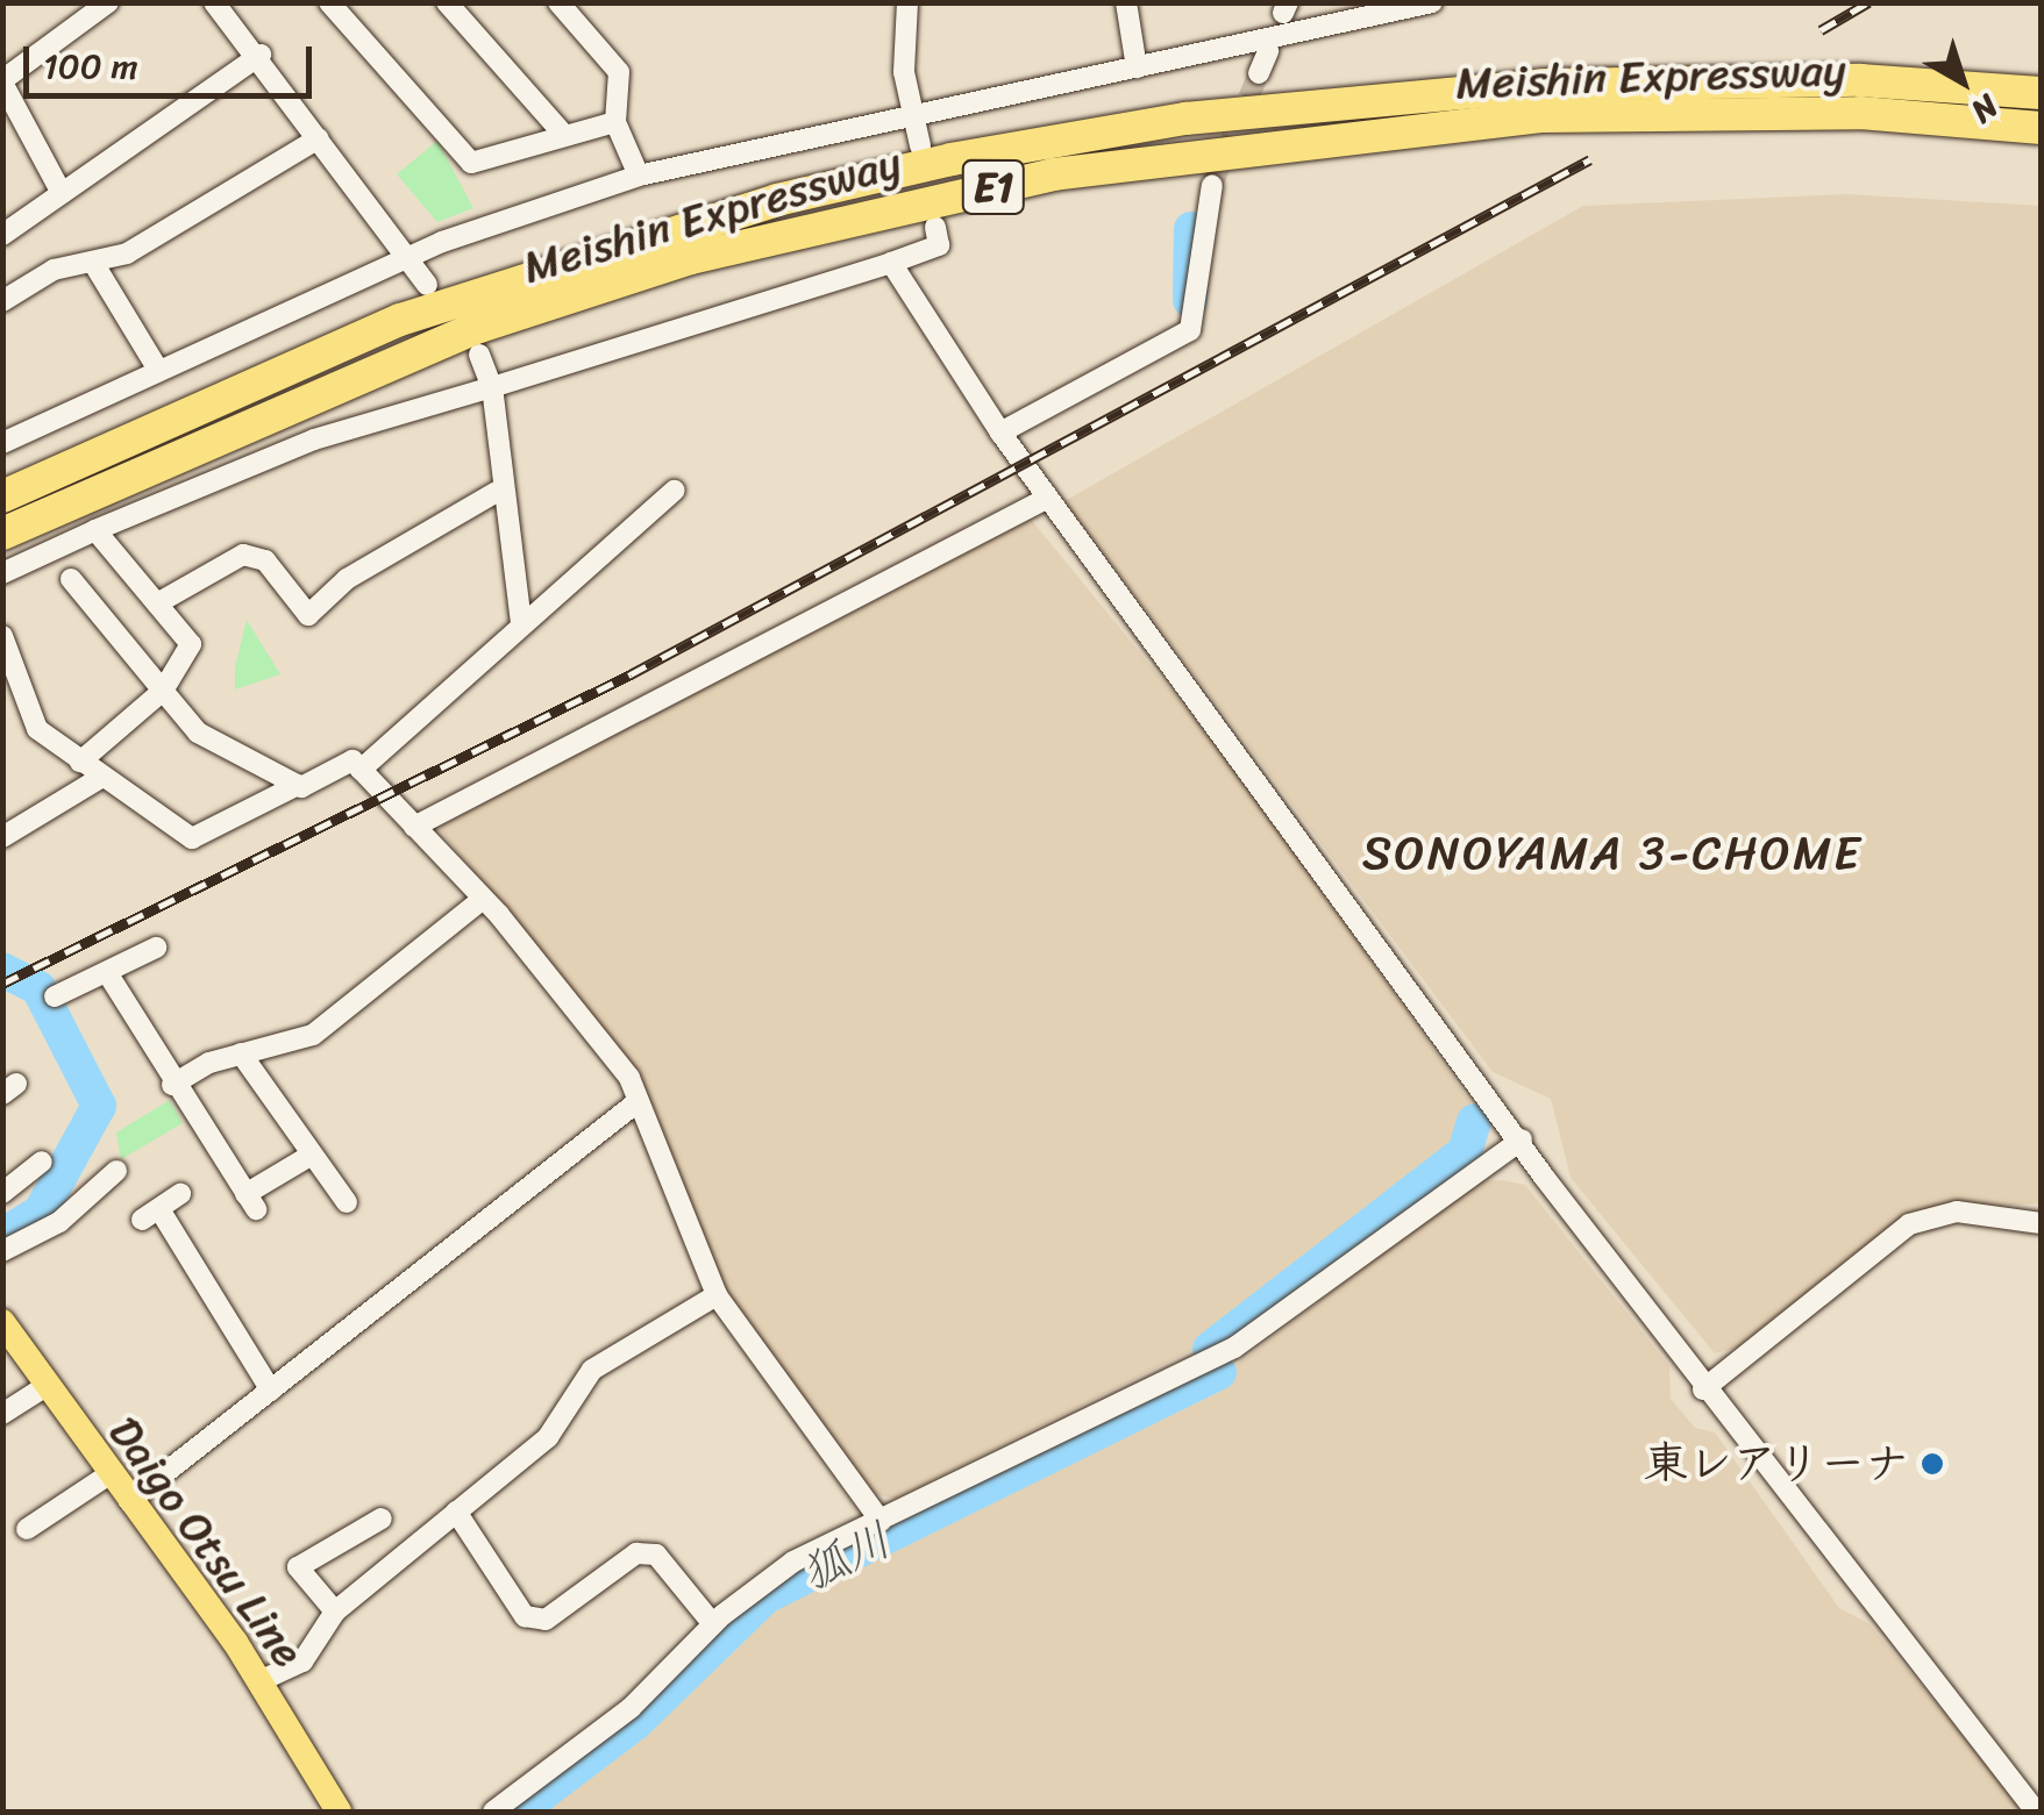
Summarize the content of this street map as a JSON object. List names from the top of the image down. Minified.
{"streets":{"highway":["Meishin Expressway","E1"],"main road":["Daigo Otsu Line"]},"districts":["SONOYAMA 3-CHOME"],"water":["狐川"],"places":["東レアリーナ"],"scale_bar":"100 m","north":"bottom right"}
